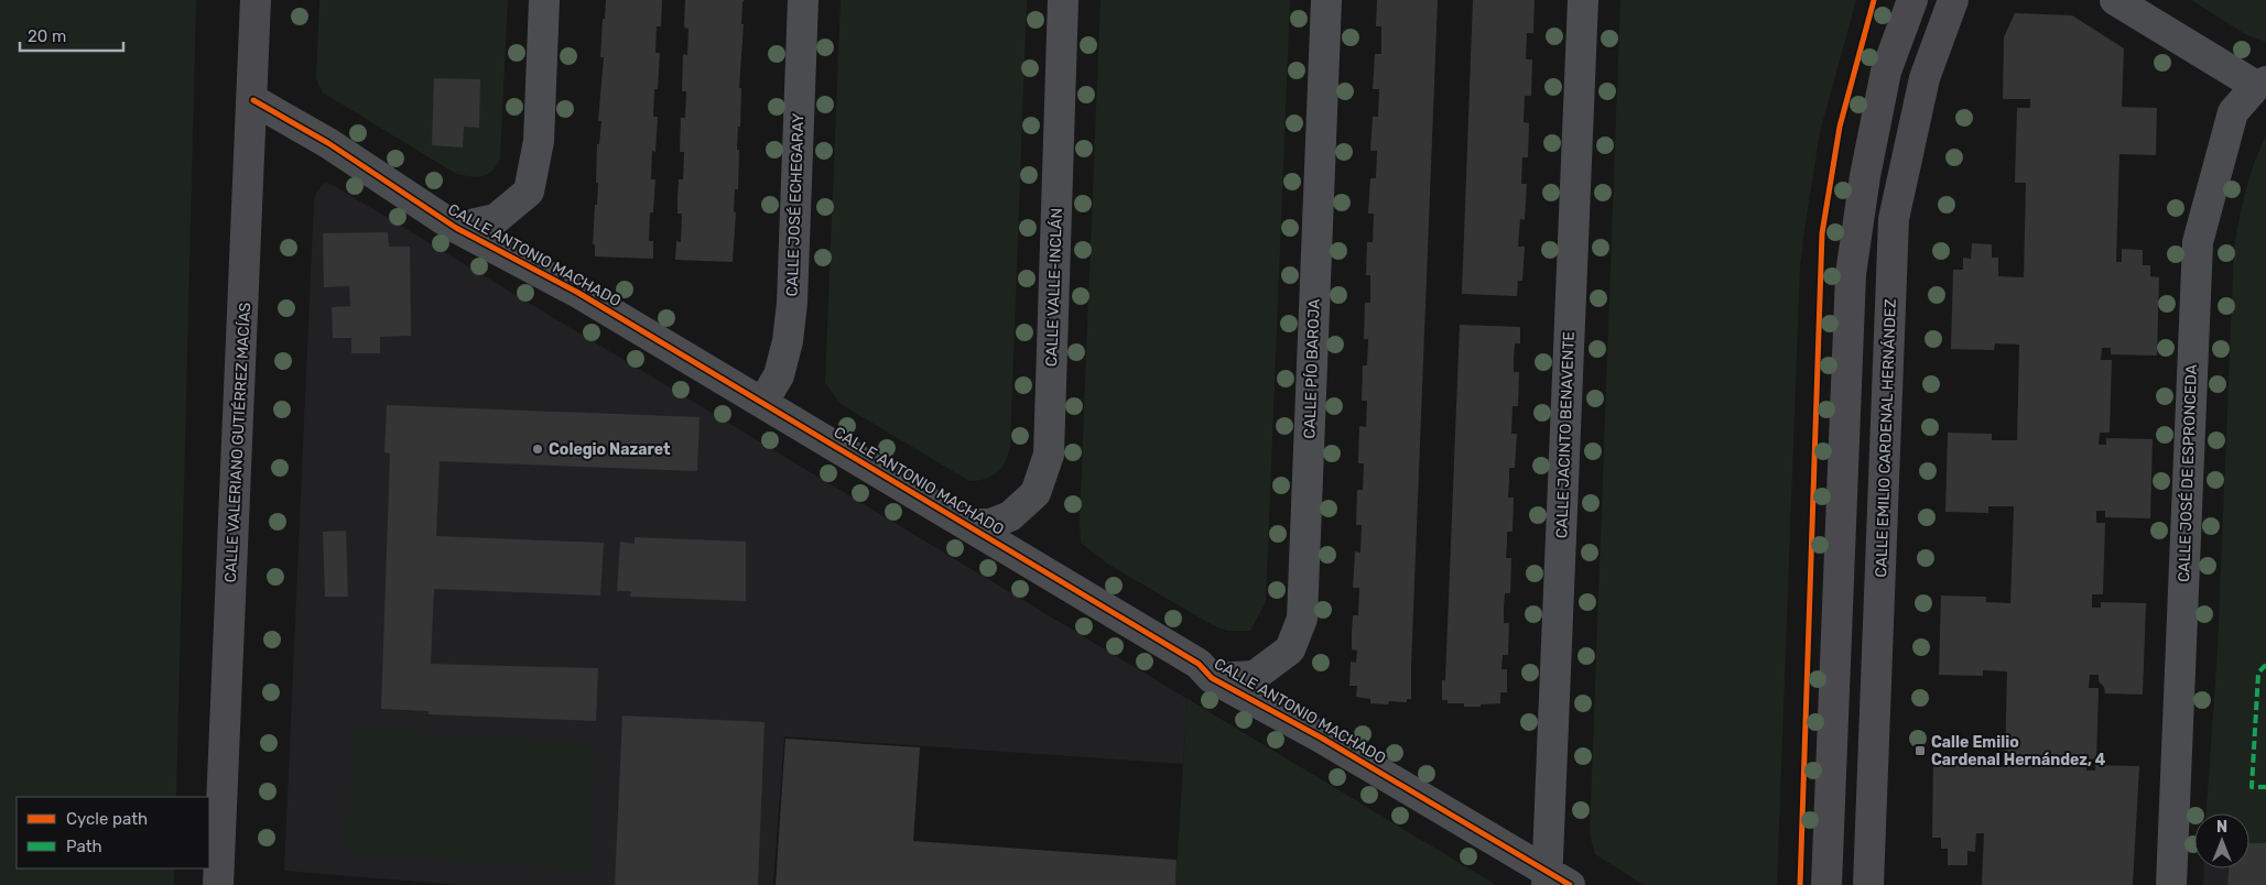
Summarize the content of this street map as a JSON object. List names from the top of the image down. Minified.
{"streets":{"main road":["CALLE EMILIO CARDENAL HERNÁNDEZ","CALLE VALERIANO GUTIÉRREZ MACÍAS"],"street":["CALLE JOSÉ ECHEGARAY","CALLE ANTONIO MACHADO","CALLE VALLE-INCLÁN","CALLE PÍO BAROJA","CALLE JACINTO BENAVENTE","CALLE JOSÉ DE ESPRONCEDA"]},"crossings":[["CALLE JOSÉ ECHEGARAY","CALLE ANTONIO MACHADO"],["CALLE ANTONIO MACHADO","CALLE VALLE-INCLÁN"],["CALLE ANTONIO MACHADO","CALLE PÍO BAROJA"],["CALLE ANTONIO MACHADO","CALLE JACINTO BENAVENTE"],["CALLE ANTONIO MACHADO","CALLE VALERIANO GUTIÉRREZ MACÍAS"]],"places":{"other":["Colegio Nazaret"],"transit":["Calle Emilio Cardenal Hernández, 4"]},"legend":["Cycle path","Path"],"scale_bar":"20 m","north":"top"}
